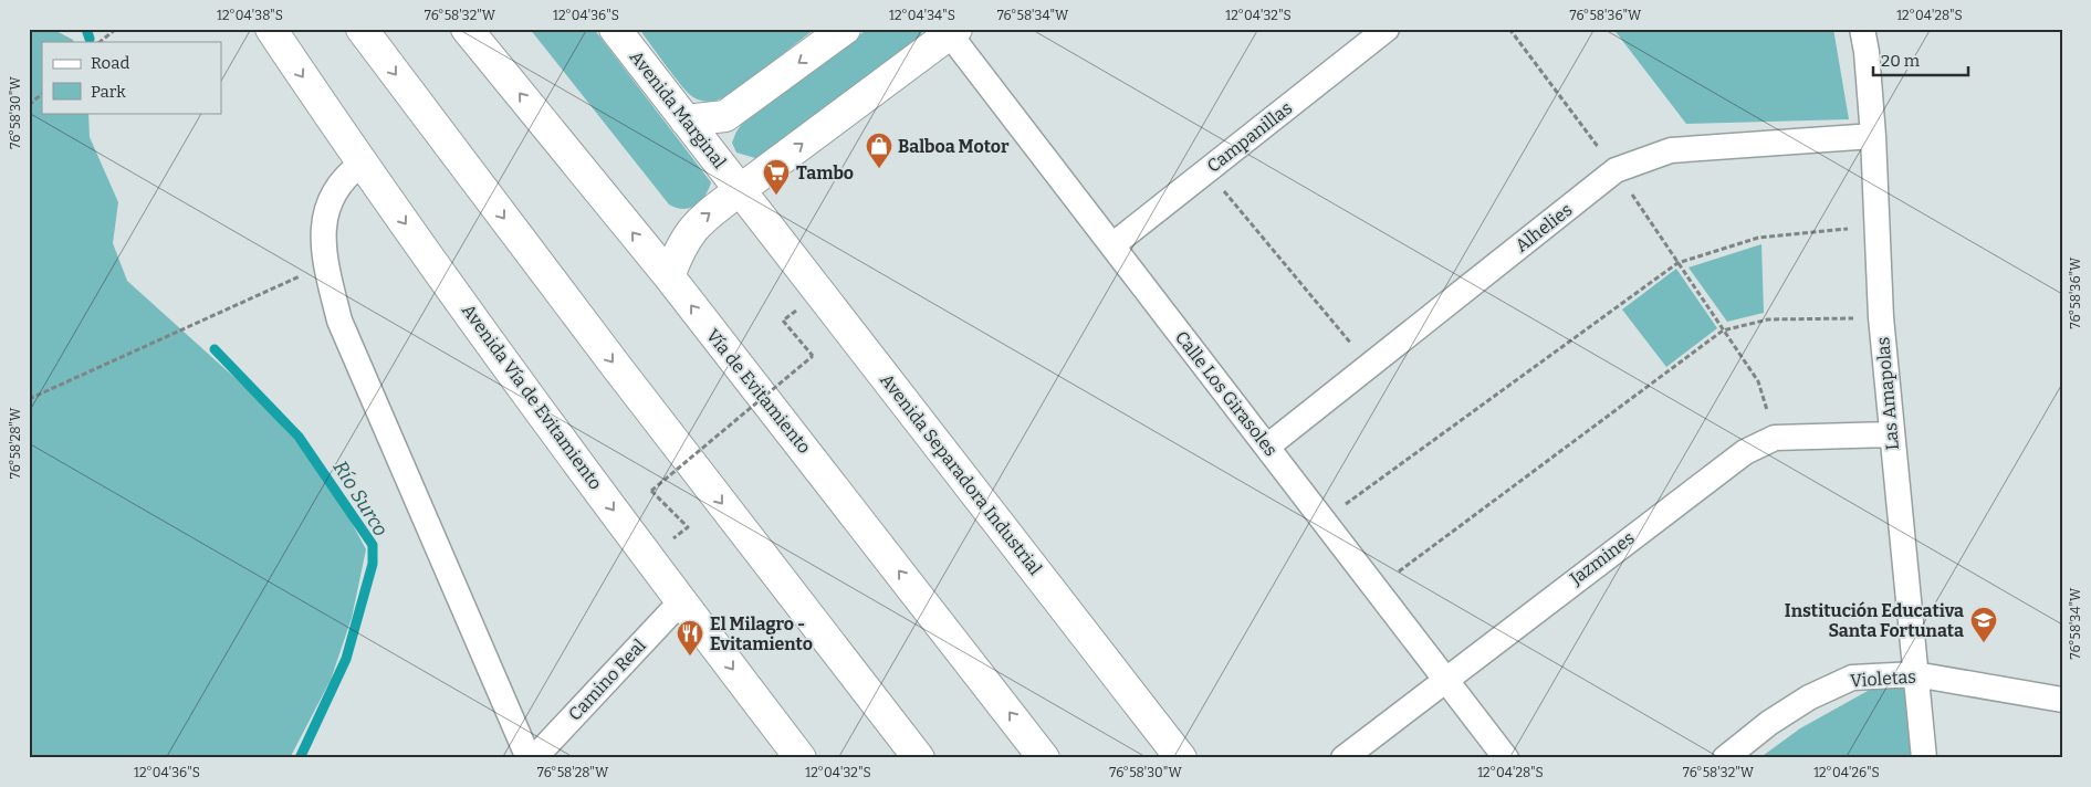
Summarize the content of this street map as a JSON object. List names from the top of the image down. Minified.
{"streets":{"main road":["Avenida Marginal","Vía de Evitamiento","Avenida Vía de Evitamiento","Avenida Separadora Industrial"],"street":["Campanillas","Alhelies","Calle Los Girasoles","Las Amapolas","Jazmines","Violetas","Camino Real"]},"crossings":[["Avenida Marginal","Avenida Separadora Industrial"],["Campanillas","Calle Los Girasoles"],["Alhelies","Calle Los Girasoles"],["Alhelies","Las Amapolas"],["Calle Los Girasoles","Jazmines"],["Las Amapolas","Jazmines"],["Las Amapolas","Violetas"],["Avenida Vía de Evitamiento","Camino Real"]],"water":["Río Surco"],"places":{"shop":["Balboa Motor"],"supermarket":["Tambo"],"school or university":["Institución Educativa Santa Fortunata"],"restaurant":["El Milagro - Evitamiento"]},"legend":["Road","Park"],"scale_bar":"20 m","coordinates":["12°04'38\"S","76°58'32\"W","12°04'36\"S","12°04'34\"S","76°58'34\"W","12°04'32\"S","76°58'36\"W","12°04'28\"S","76°58'30\"W","76°58'28\"W","12°04'26\"S"]}
